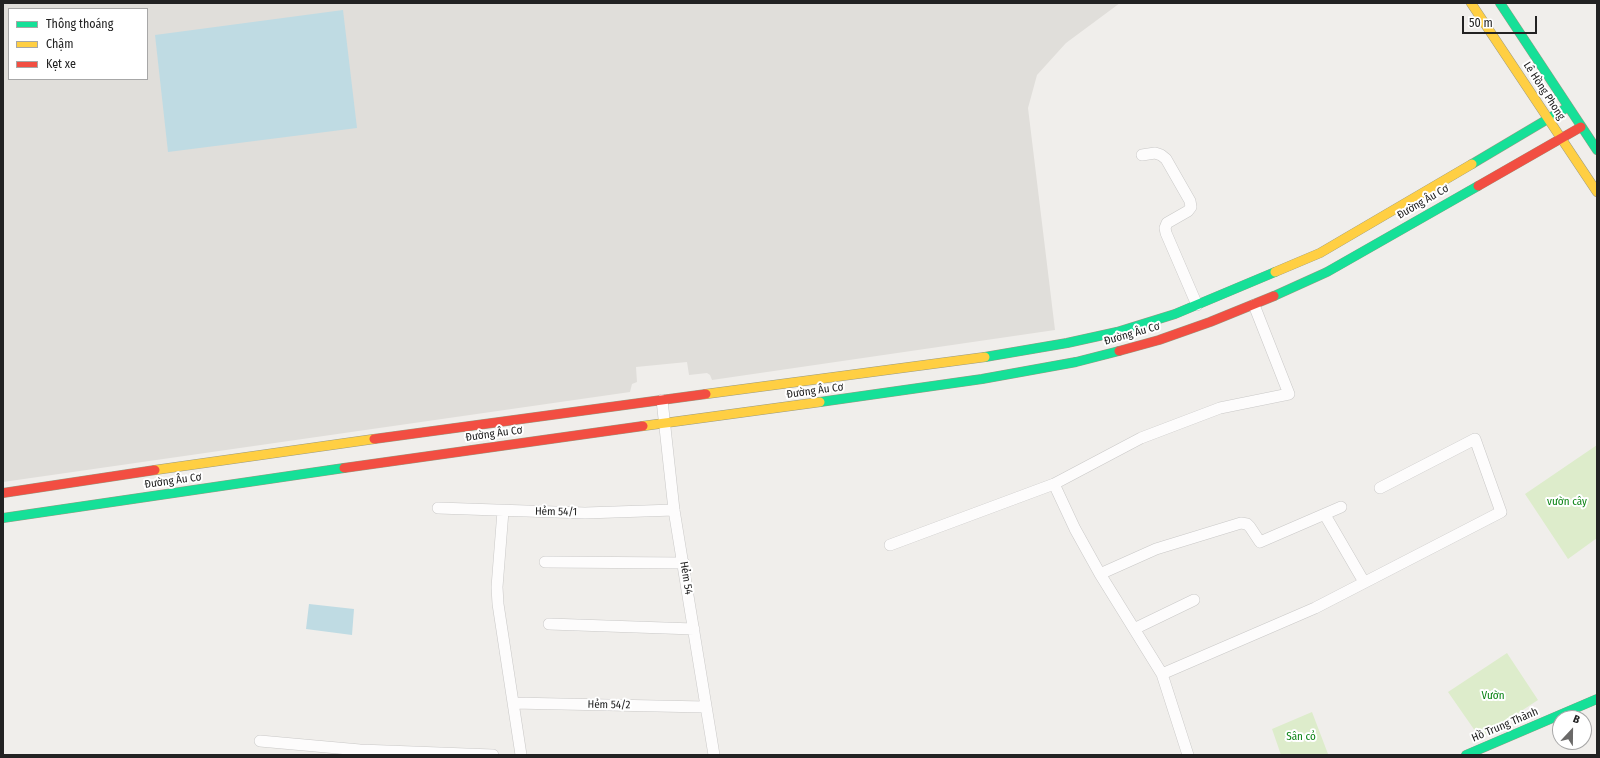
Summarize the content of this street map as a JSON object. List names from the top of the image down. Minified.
{"streets":{"main road":["Lê Hồng Phong","Đường Âu Cơ","Hồ Trung Thành"],"street":["Hẻm 54/1","Hẻm 54","Hẻm 54/2"]},"crossings":[["Lê Hồng Phong","Đường Âu Cơ"],["Đường Âu Cơ","Hẻm 54"],["Hẻm 54/1","Hẻm 54"],["Hẻm 54","Hẻm 54/2"]],"parks":["vườn cây","Vườn","Sân cỏ"],"legend":["Thông thoáng","Chậm","Kẹt xe"],"scale_bar":"50 m","north":"top"}
